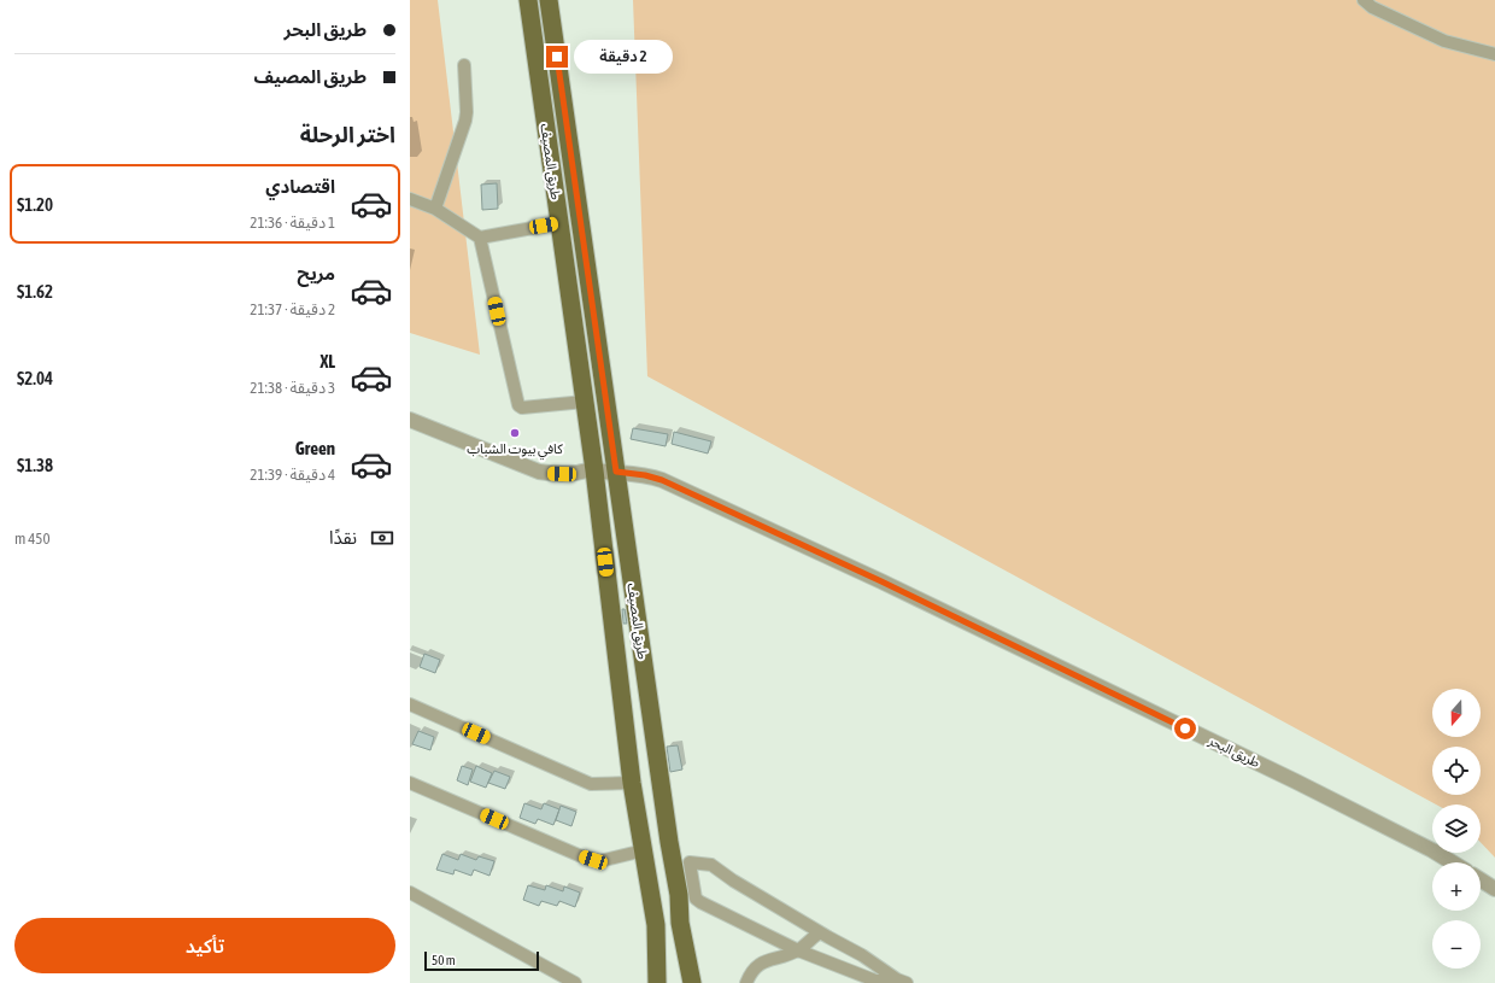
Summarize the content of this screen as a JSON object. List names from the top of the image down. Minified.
{"streets":{"main road":["طريق المصيف"],"street":["طريق البحر"]},"crossings":[["طريق المصيف","طريق البحر"]],"places":["كافي بيوت الشباب"],"scale_bar":"50 m","north":"bottom","page":{"banner":["طريق البحر","طريق المصيف"],"bubble":"2 دقيقة","heading":"اختر الرحلة","list":[{"name":"اقتصادي","note":"1 دقيقة · 21:36","value":"$1.20"},{"name":"مريح","note":"2 دقيقة · 21:37","value":"$1.62"},{"name":"XL","note":"3 دقيقة · 21:38","value":"$2.04"},{"name":"Green","note":"4 دقيقة · 21:39","value":"$1.38"}],"pay":["نقدًا","450 m"],"map_buttons":["+","−"],"buttons":"تأكيد","scale":"50 m"}}
